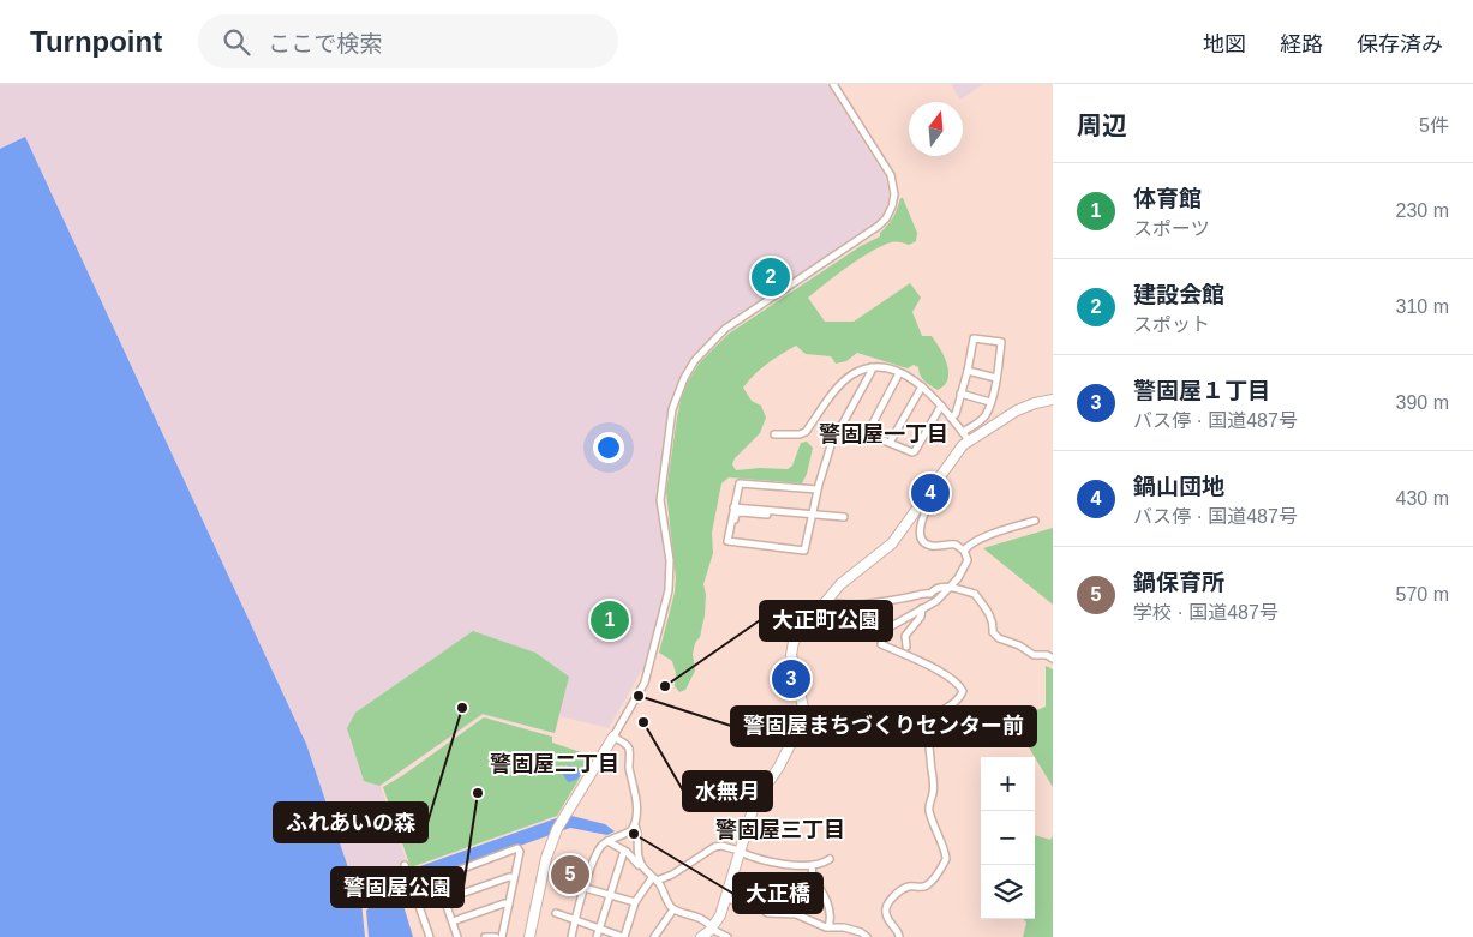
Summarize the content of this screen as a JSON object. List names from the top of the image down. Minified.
{"districts":["警固屋一丁目","警固屋二丁目","警固屋三丁目"],"places":["大正町公園","警固屋まちづくりセンター前","ふれあいの森","水無月","警固屋公園","大正橋"],"north":"top","page":{"header":"Turnpoint","search":"ここで検索","nav":["地図","経路","保存済み"],"heading":["周辺","5件"],"list":[{"mark":"1","name":"体育館","note":"スポーツ","value":"230 m"},{"mark":"2","name":"建設会館","note":"スポット","value":"310 m"},{"mark":"3","name":"警固屋１丁目","note":"バス停 · 国道487号","value":"390 m"},{"mark":"4","name":"鍋山団地","note":"バス停 · 国道487号","value":"430 m"},{"mark":"5","name":"鍋保育所","note":"学校 · 国道487号","value":"570 m"}],"pins":["2","4","1","3","5"],"map_buttons":["+","−"]}}
